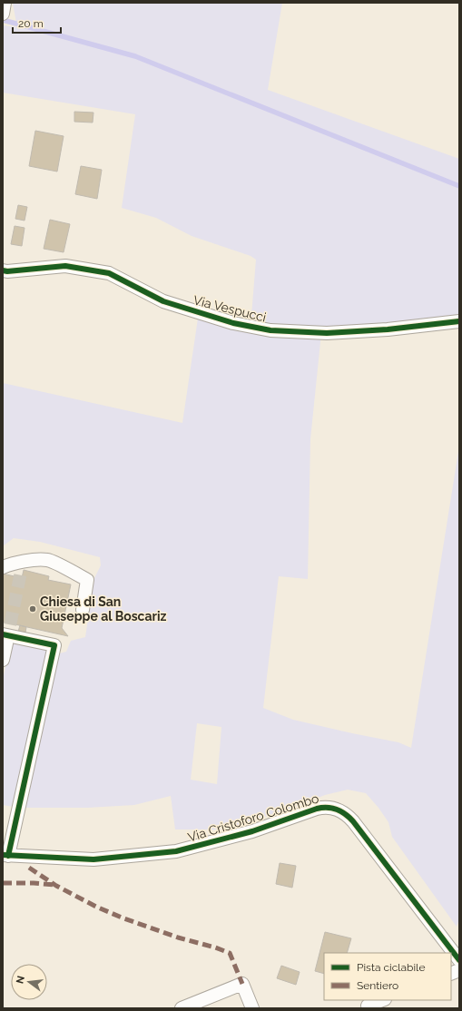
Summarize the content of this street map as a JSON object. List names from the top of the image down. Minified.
{"streets":{"street":["Via Vespucci","Via Cristoforo Colombo"]},"places":["Chiesa di San Giuseppe al Boscariz"],"legend":["Pista ciclabile","Sentiero"],"scale_bar":"20 m","north":"left"}
